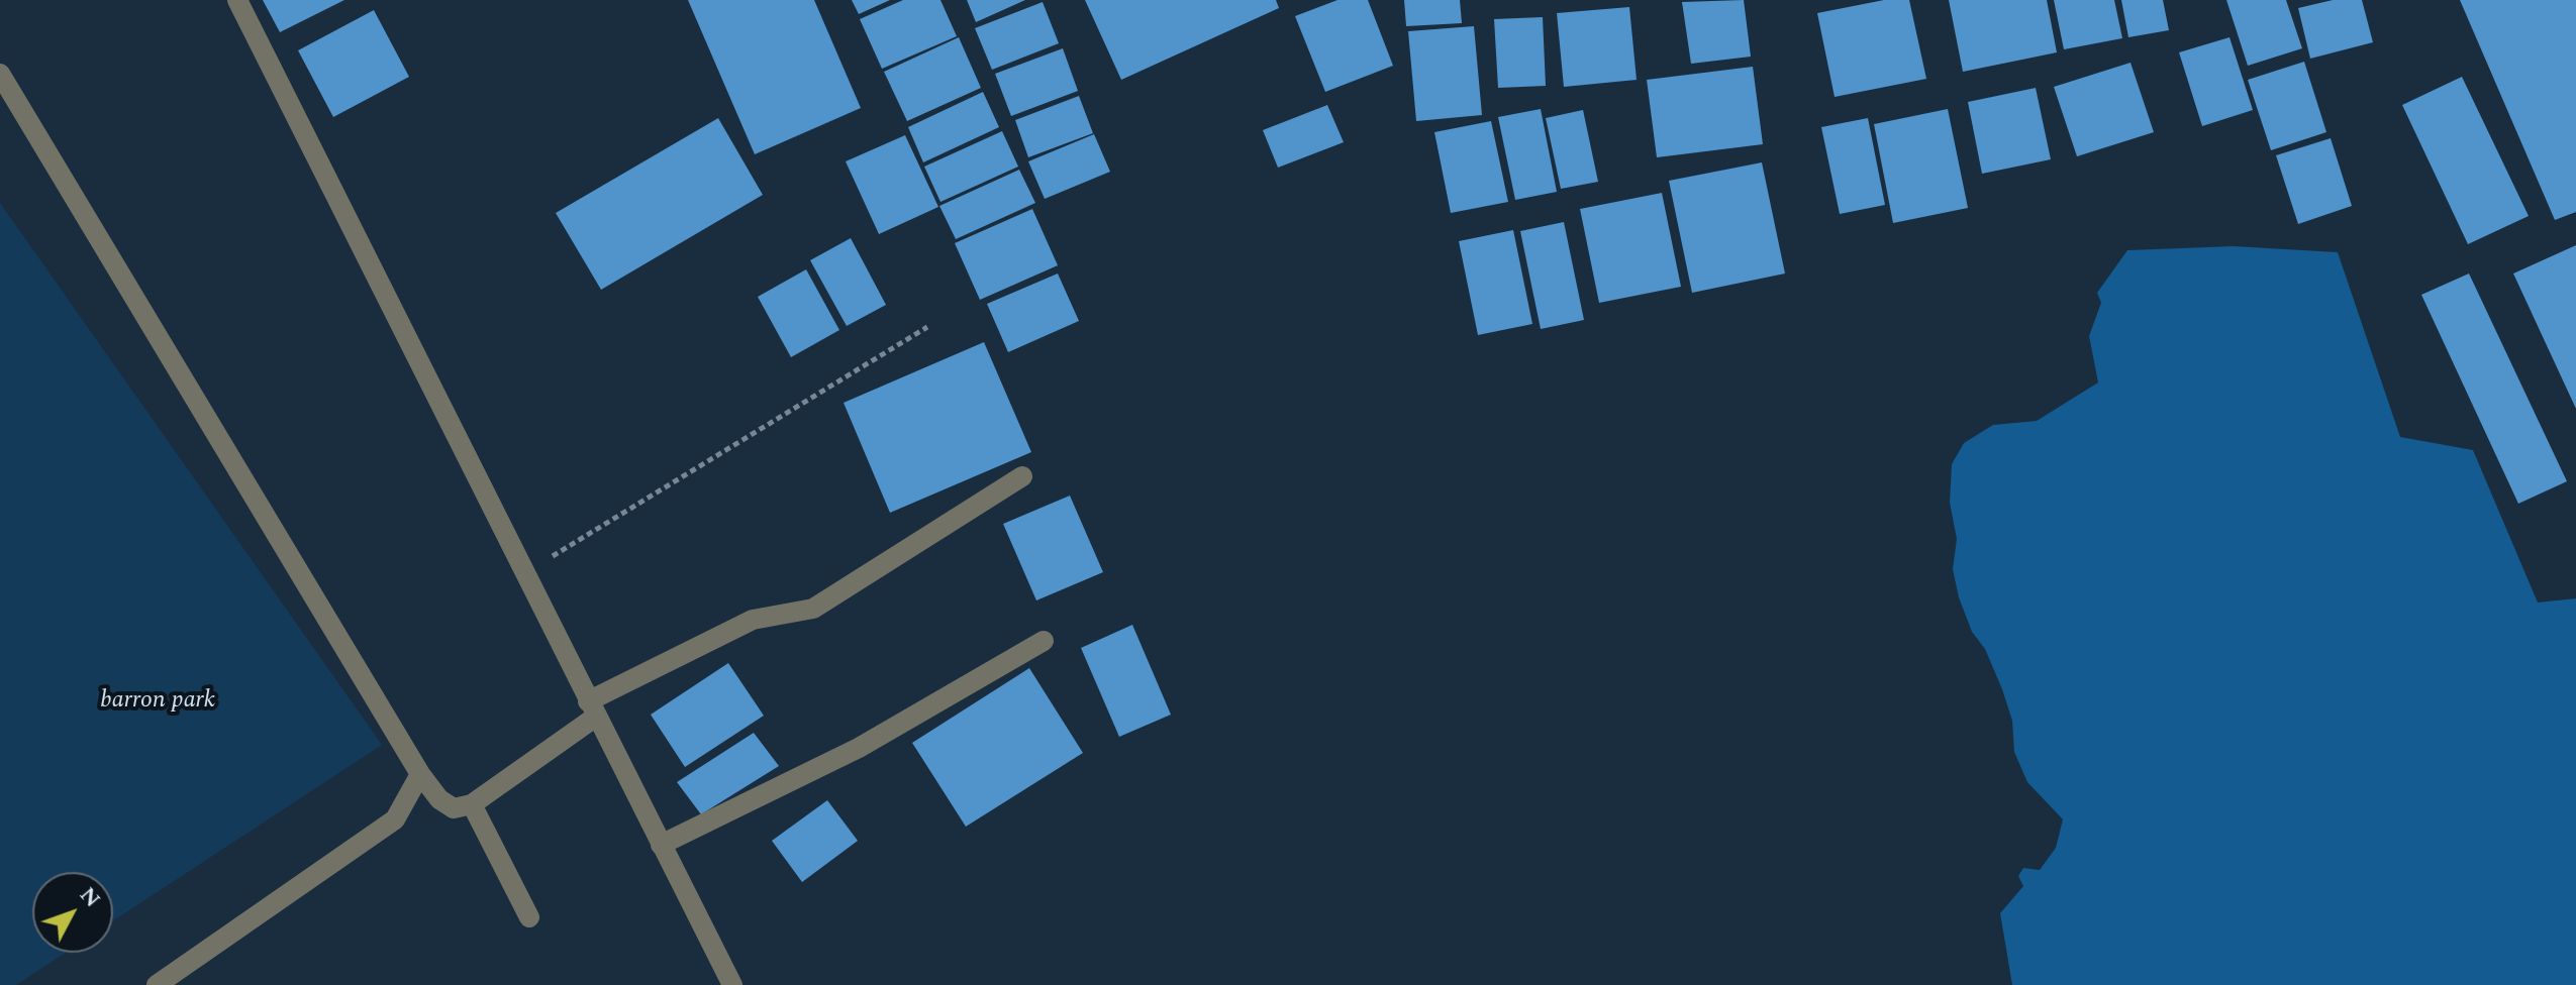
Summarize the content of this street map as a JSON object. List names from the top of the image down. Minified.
{"parks":["barron park"],"north":"top right"}
